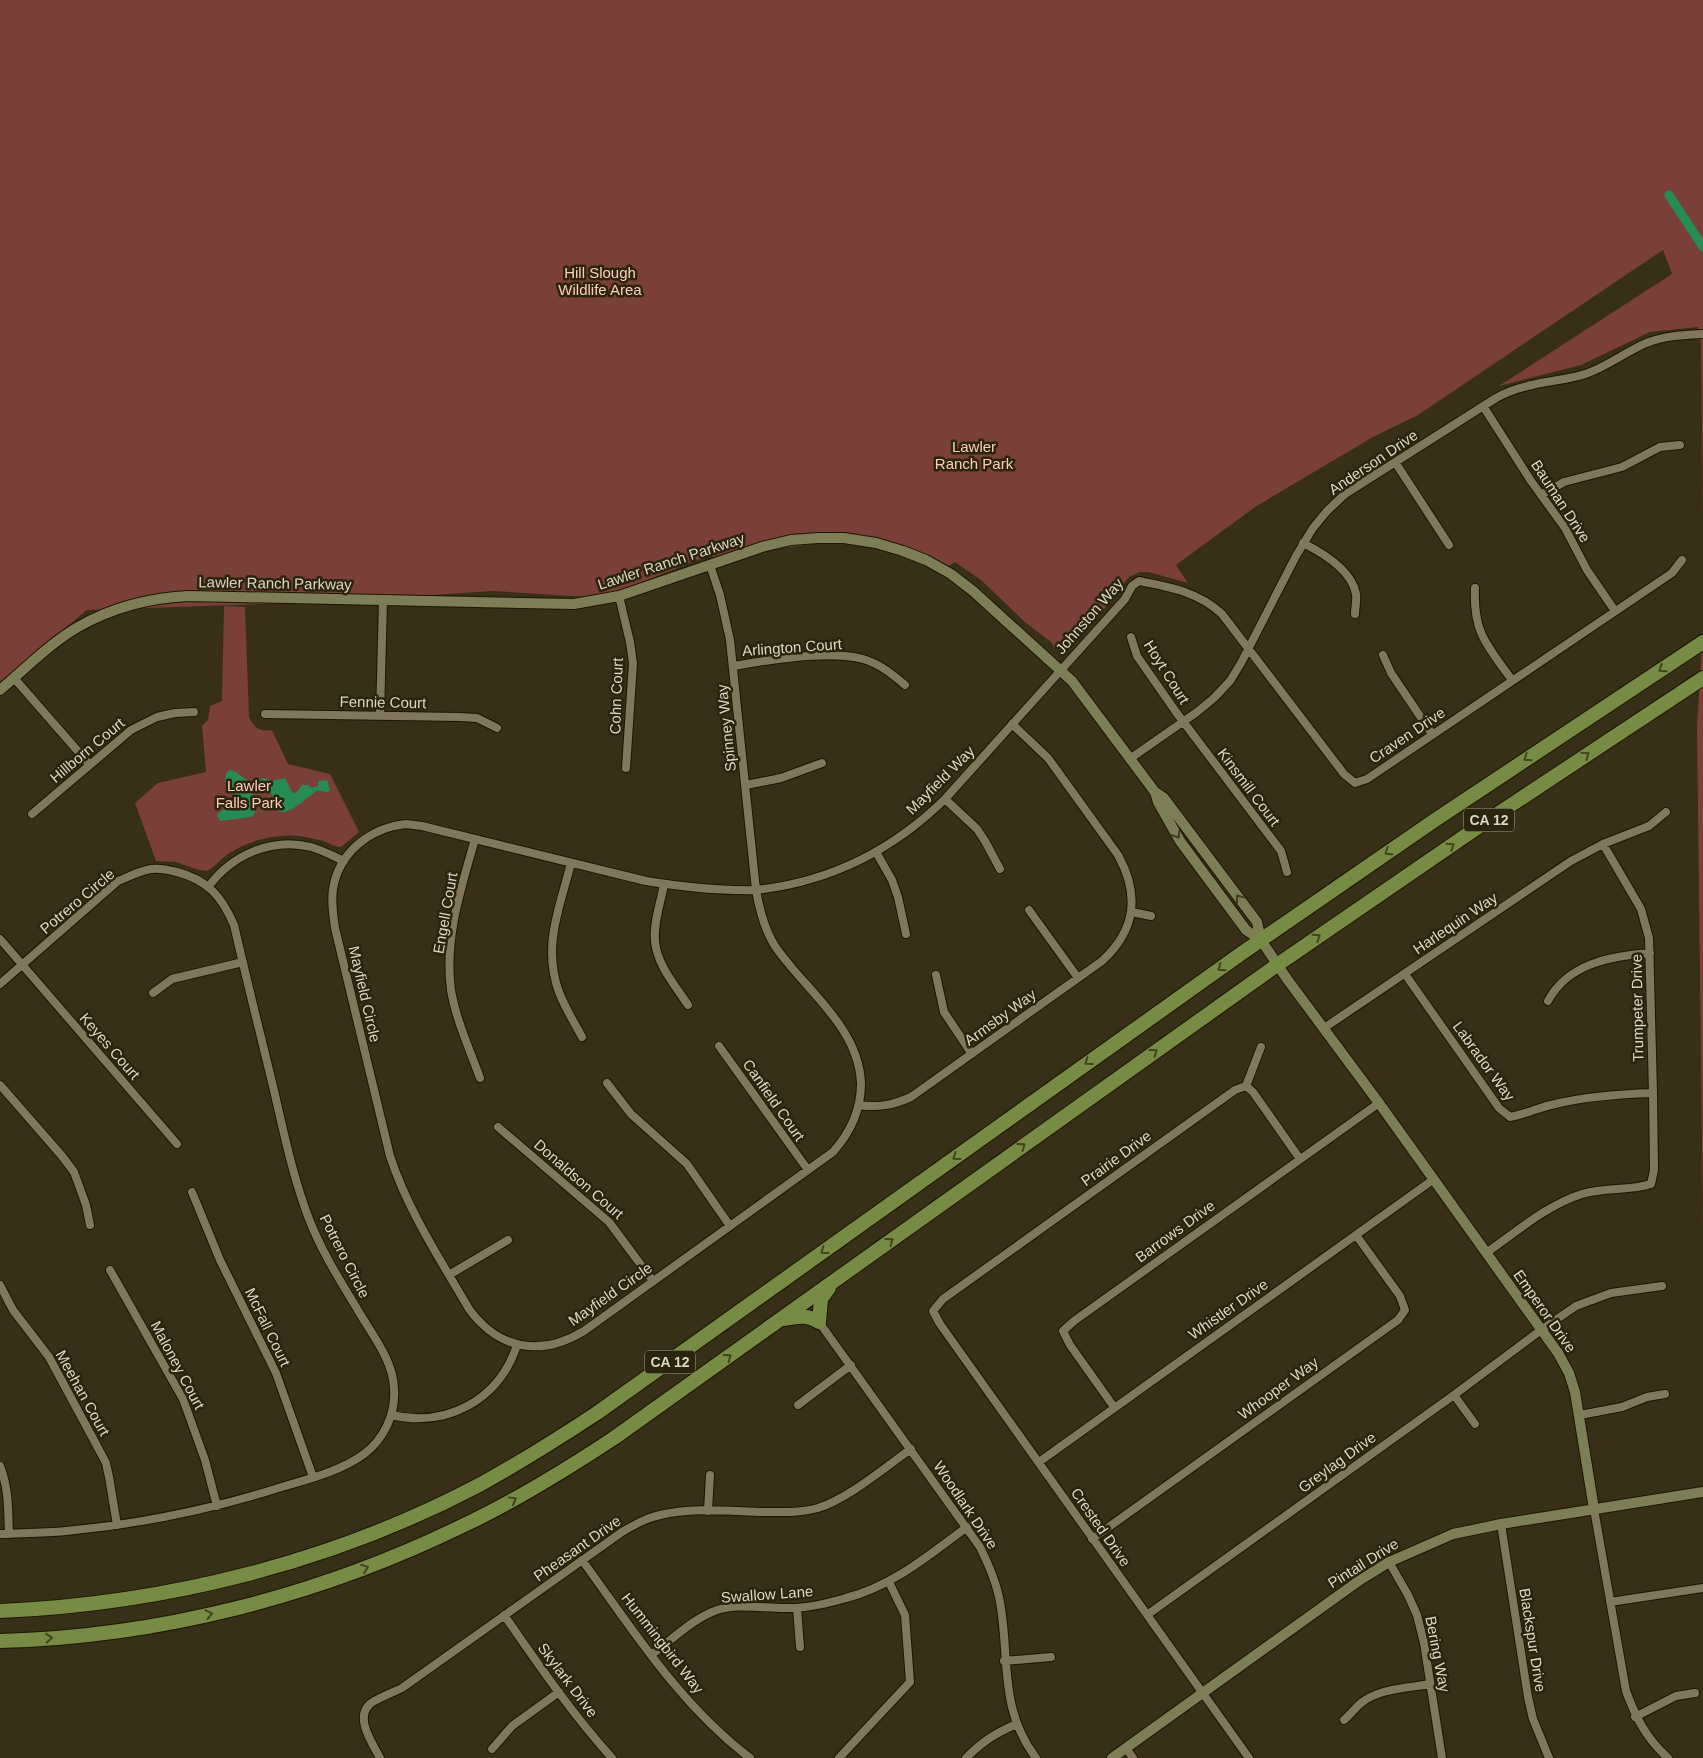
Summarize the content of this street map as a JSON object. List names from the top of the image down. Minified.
{"streets":{"highway":["CA 12"],"street":["Anderson Drive","Bauman Drive","Lawler Ranch Parkway","Johnston Way","Arlington Court","Hoyt Court","Cohn Court","Fennie Court","Spinney Way","Craven Drive","Hillborn Court","Mayfield Way","Kinsmill Court","Potrero Circle","Engell Court","Harlequin Way","Mayfield Circle","Trumpeter Drive","Armsby Way","Keyes Court","Labrador Way","Canfield Court","Prairie Drive","Donaldson Court","Barrows Drive","Whistler Drive","Emperor Drive","McFall Court","Maloney Court","Whooper Way","Meehan Court","Greylag Drive","Woodlark Drive","Crested Drive","Pheasant Drive","Pintail Drive","Swallow Lane","Blackspur Drive","Hummingbird Way","Bering Way","Skylark Drive"]},"crossings":[["Anderson Drive","Bauman Drive"],["Anderson Drive","Lawler Ranch Parkway"],["Anderson Drive","Johnston Way"],["Anderson Drive","Hoyt Court"],["Anderson Drive","Craven Drive"],["Anderson Drive","Kinsmill Court"],["Bauman Drive","Craven Drive"],["Lawler Ranch Parkway","Johnston Way"],["Lawler Ranch Parkway","Cohn Court"],["Lawler Ranch Parkway","Spinney Way"],["Lawler Ranch Parkway","Mayfield Way"],["Lawler Ranch Parkway","CA 12"],["Lawler Ranch Parkway","Emperor Drive"],["Johnston Way","Craven Drive"],["Johnston Way","Mayfield Way"],["Arlington Court","Spinney Way"],["Hoyt Court","Kinsmill Court"],["Spinney Way","Mayfield Way"],["Spinney Way","Mayfield Circle"],["Mayfield Way","Mayfield Circle"],["Mayfield Way","Armsby Way"],["CA 12","Emperor Drive"],["Potrero Circle","Keyes Court"],["Potrero Circle","McFall Court"],["Potrero Circle","Maloney Court"],["Potrero Circle","Meehan Court"],["Engell Court","Mayfield Circle"],["Harlequin Way","Trumpeter Drive"],["Harlequin Way","Labrador Way"],["Harlequin Way","Emperor Drive"],["Mayfield Circle","Armsby Way"],["Mayfield Circle","Canfield Court"],["Mayfield Circle","Donaldson Court"],["Trumpeter Drive","Labrador Way"],["Trumpeter Drive","Emperor Drive"],["Prairie Drive","Crested Drive"],["Barrows Drive","Whistler Drive"],["Barrows Drive","Emperor Drive"],["Whistler Drive","Emperor Drive"],["Whistler Drive","Whooper Way"],["Whistler Drive","Crested Drive"],["Emperor Drive","Greylag Drive"],["Emperor Drive","Pintail Drive"],["Whooper Way","Crested Drive"],["Greylag Drive","Crested Drive"],["Woodlark Drive","Pheasant Drive"],["Woodlark Drive","Swallow Lane"],["Crested Drive","Pintail Drive"],["Pheasant Drive","Hummingbird Way"],["Pheasant Drive","Skylark Drive"],["Pintail Drive","Blackspur Drive"],["Pintail Drive","Bering Way"],["Swallow Lane","Hummingbird Way"]],"parks":["Hill Slough Wildlife Area","Lawler Ranch Park","Lawler Falls Park"]}
